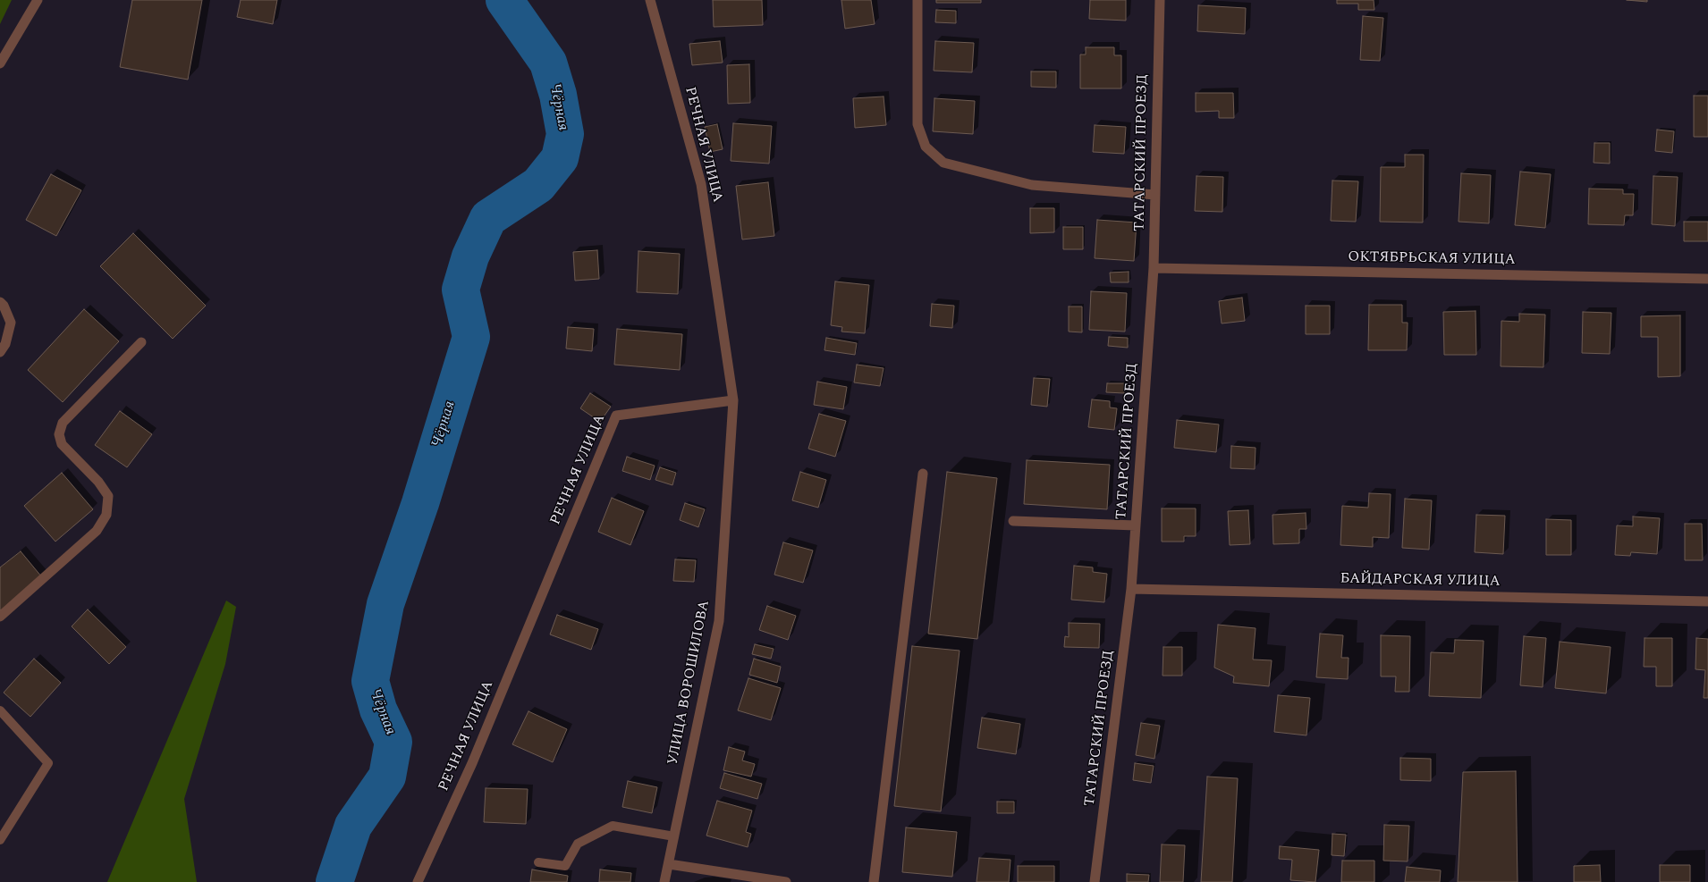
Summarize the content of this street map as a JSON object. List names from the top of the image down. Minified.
{"streets":{"street":["РЕЧНАЯ УЛИЦА","ТАТАРСКИЙ ПРОЕЗД","ОКТЯБРЬСКАЯ УЛИЦА","БАЙДАРСКАЯ УЛИЦА","УЛИЦА ВОРОШИЛОВА"]},"crossings":[["РЕЧНАЯ УЛИЦА","УЛИЦА ВОРОШИЛОВА"],["ТАТАРСКИЙ ПРОЕЗД","ОКТЯБРЬСКАЯ УЛИЦА"],["ТАТАРСКИЙ ПРОЕЗД","БАЙДАРСКАЯ УЛИЦА"]],"water":["Чёрная"]}
